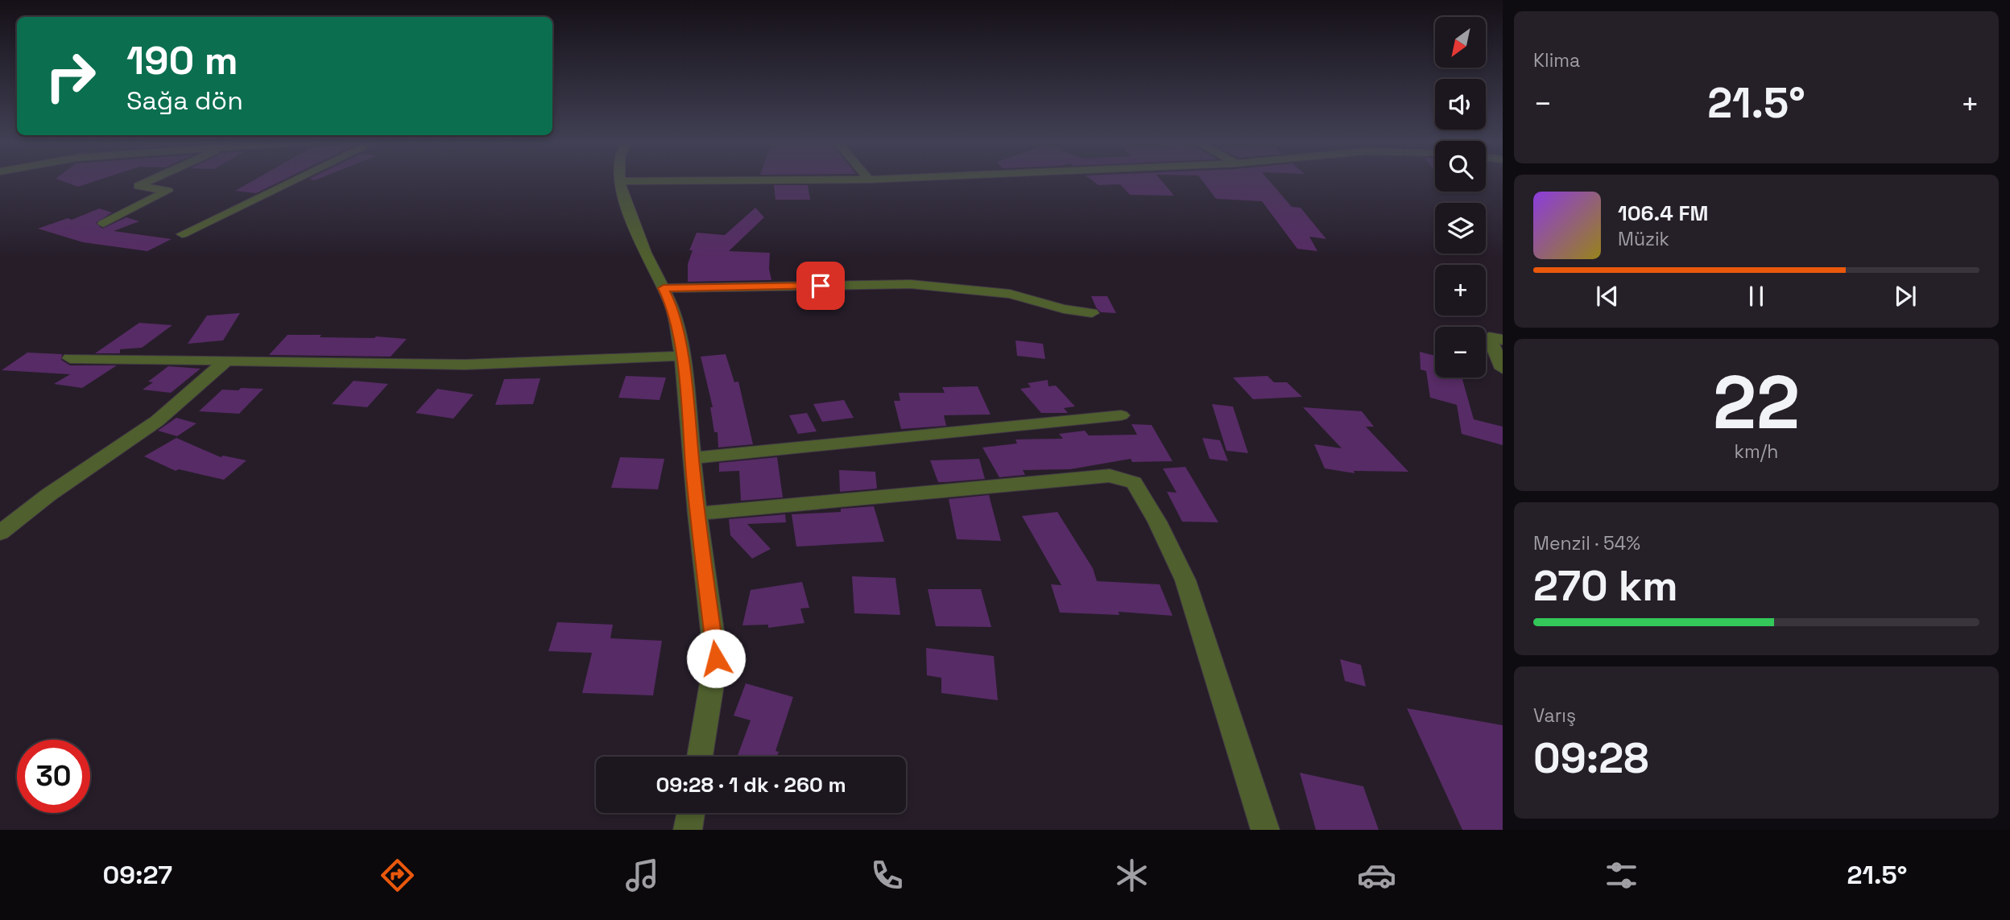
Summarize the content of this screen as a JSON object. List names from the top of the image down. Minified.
{"north":"bottom left","page":{"tile":["Klima",["22","km/h"],["Menzil · 54%","270 km"],["Varış","09:28"]],"map_buttons":["+","−"],"turn":["190 m","Sağa dön"],"heat":["−","21.5°","+"],"song":["106.4 FM","Müzik"],"limit":"30","trip":"09:28 · 1 dk · 260 m","tabs":["09:27","21.5°"]}}
